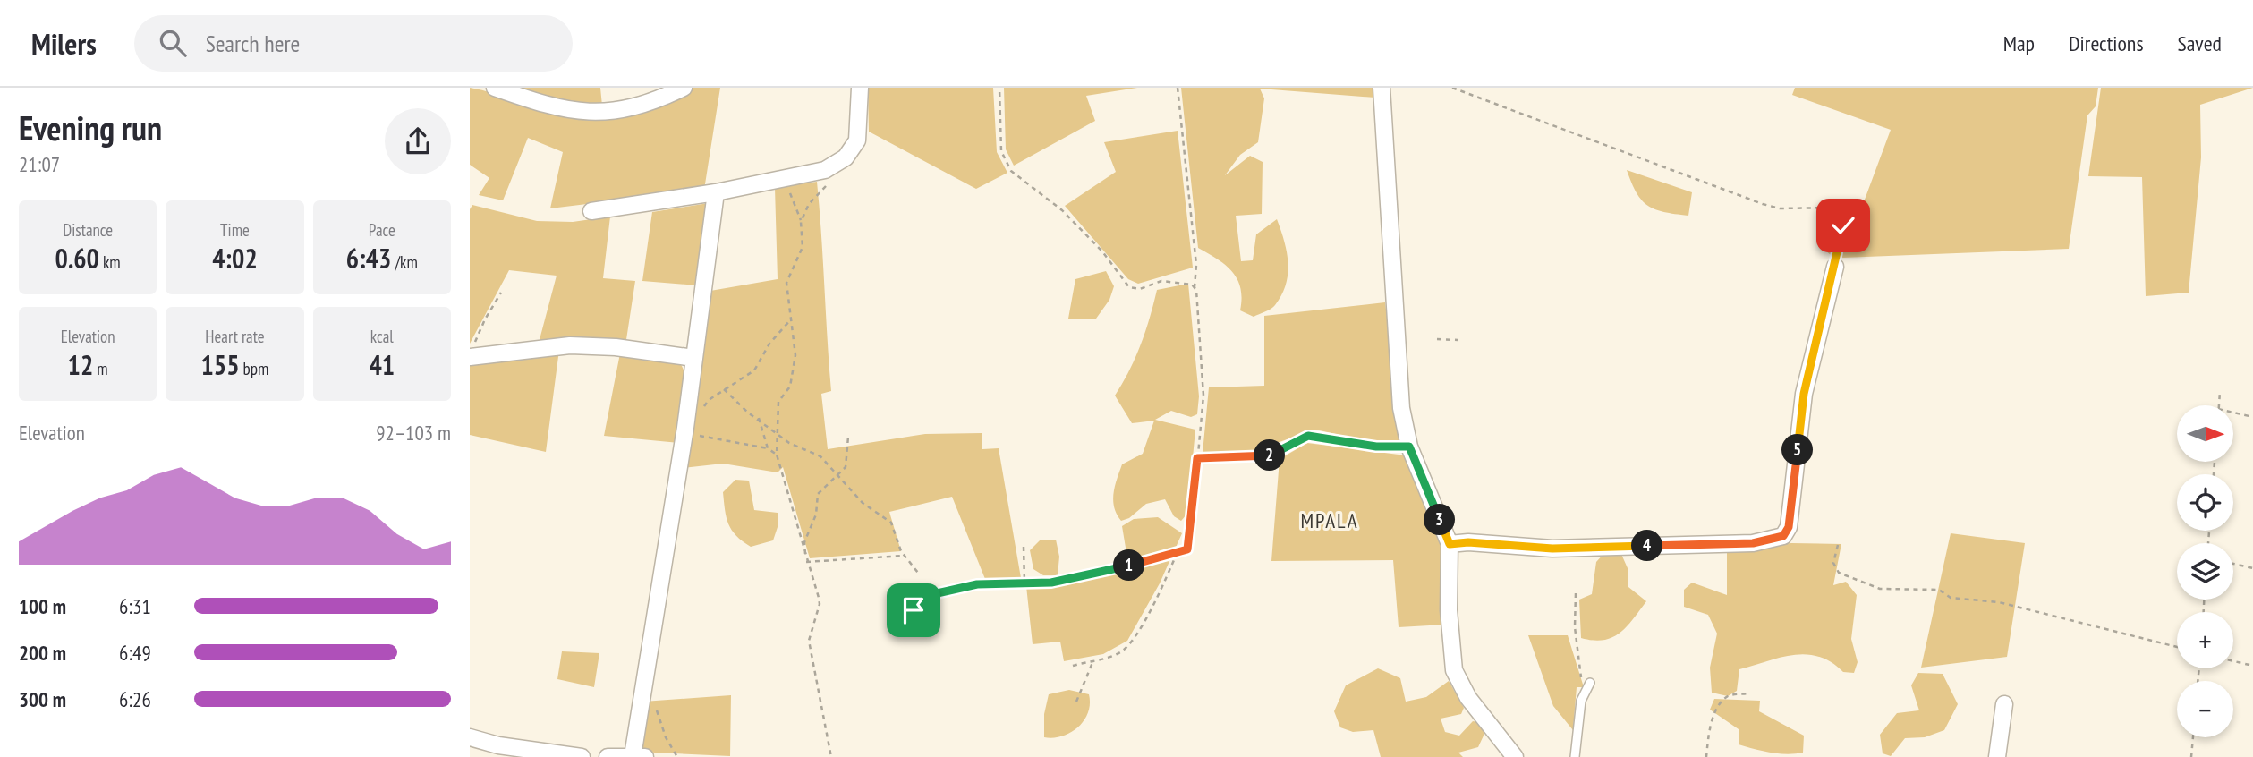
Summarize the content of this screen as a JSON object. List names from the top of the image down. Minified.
{"districts":["MPALA"],"north":"right","page":{"header":"Milers","search":"Search here","nav":["Map","Directions","Saved"],"heading":["Evening run","21:07"],"stats":[["Distance","0.60 km"],["Time","4:02"],["Pace","6:43 /km"],["Elevation","12 m"],["Heart rate","155 bpm"],["kcal","41"]],"map_buttons":["+","−"],"chart":["Elevation","92–103 m"],"pins":["5","2","3","4","1"],"list":[{"name":"100 m","note":"6:31"},{"name":"200 m","note":"6:49"},{"name":"300 m","note":"6:26"}]}}
